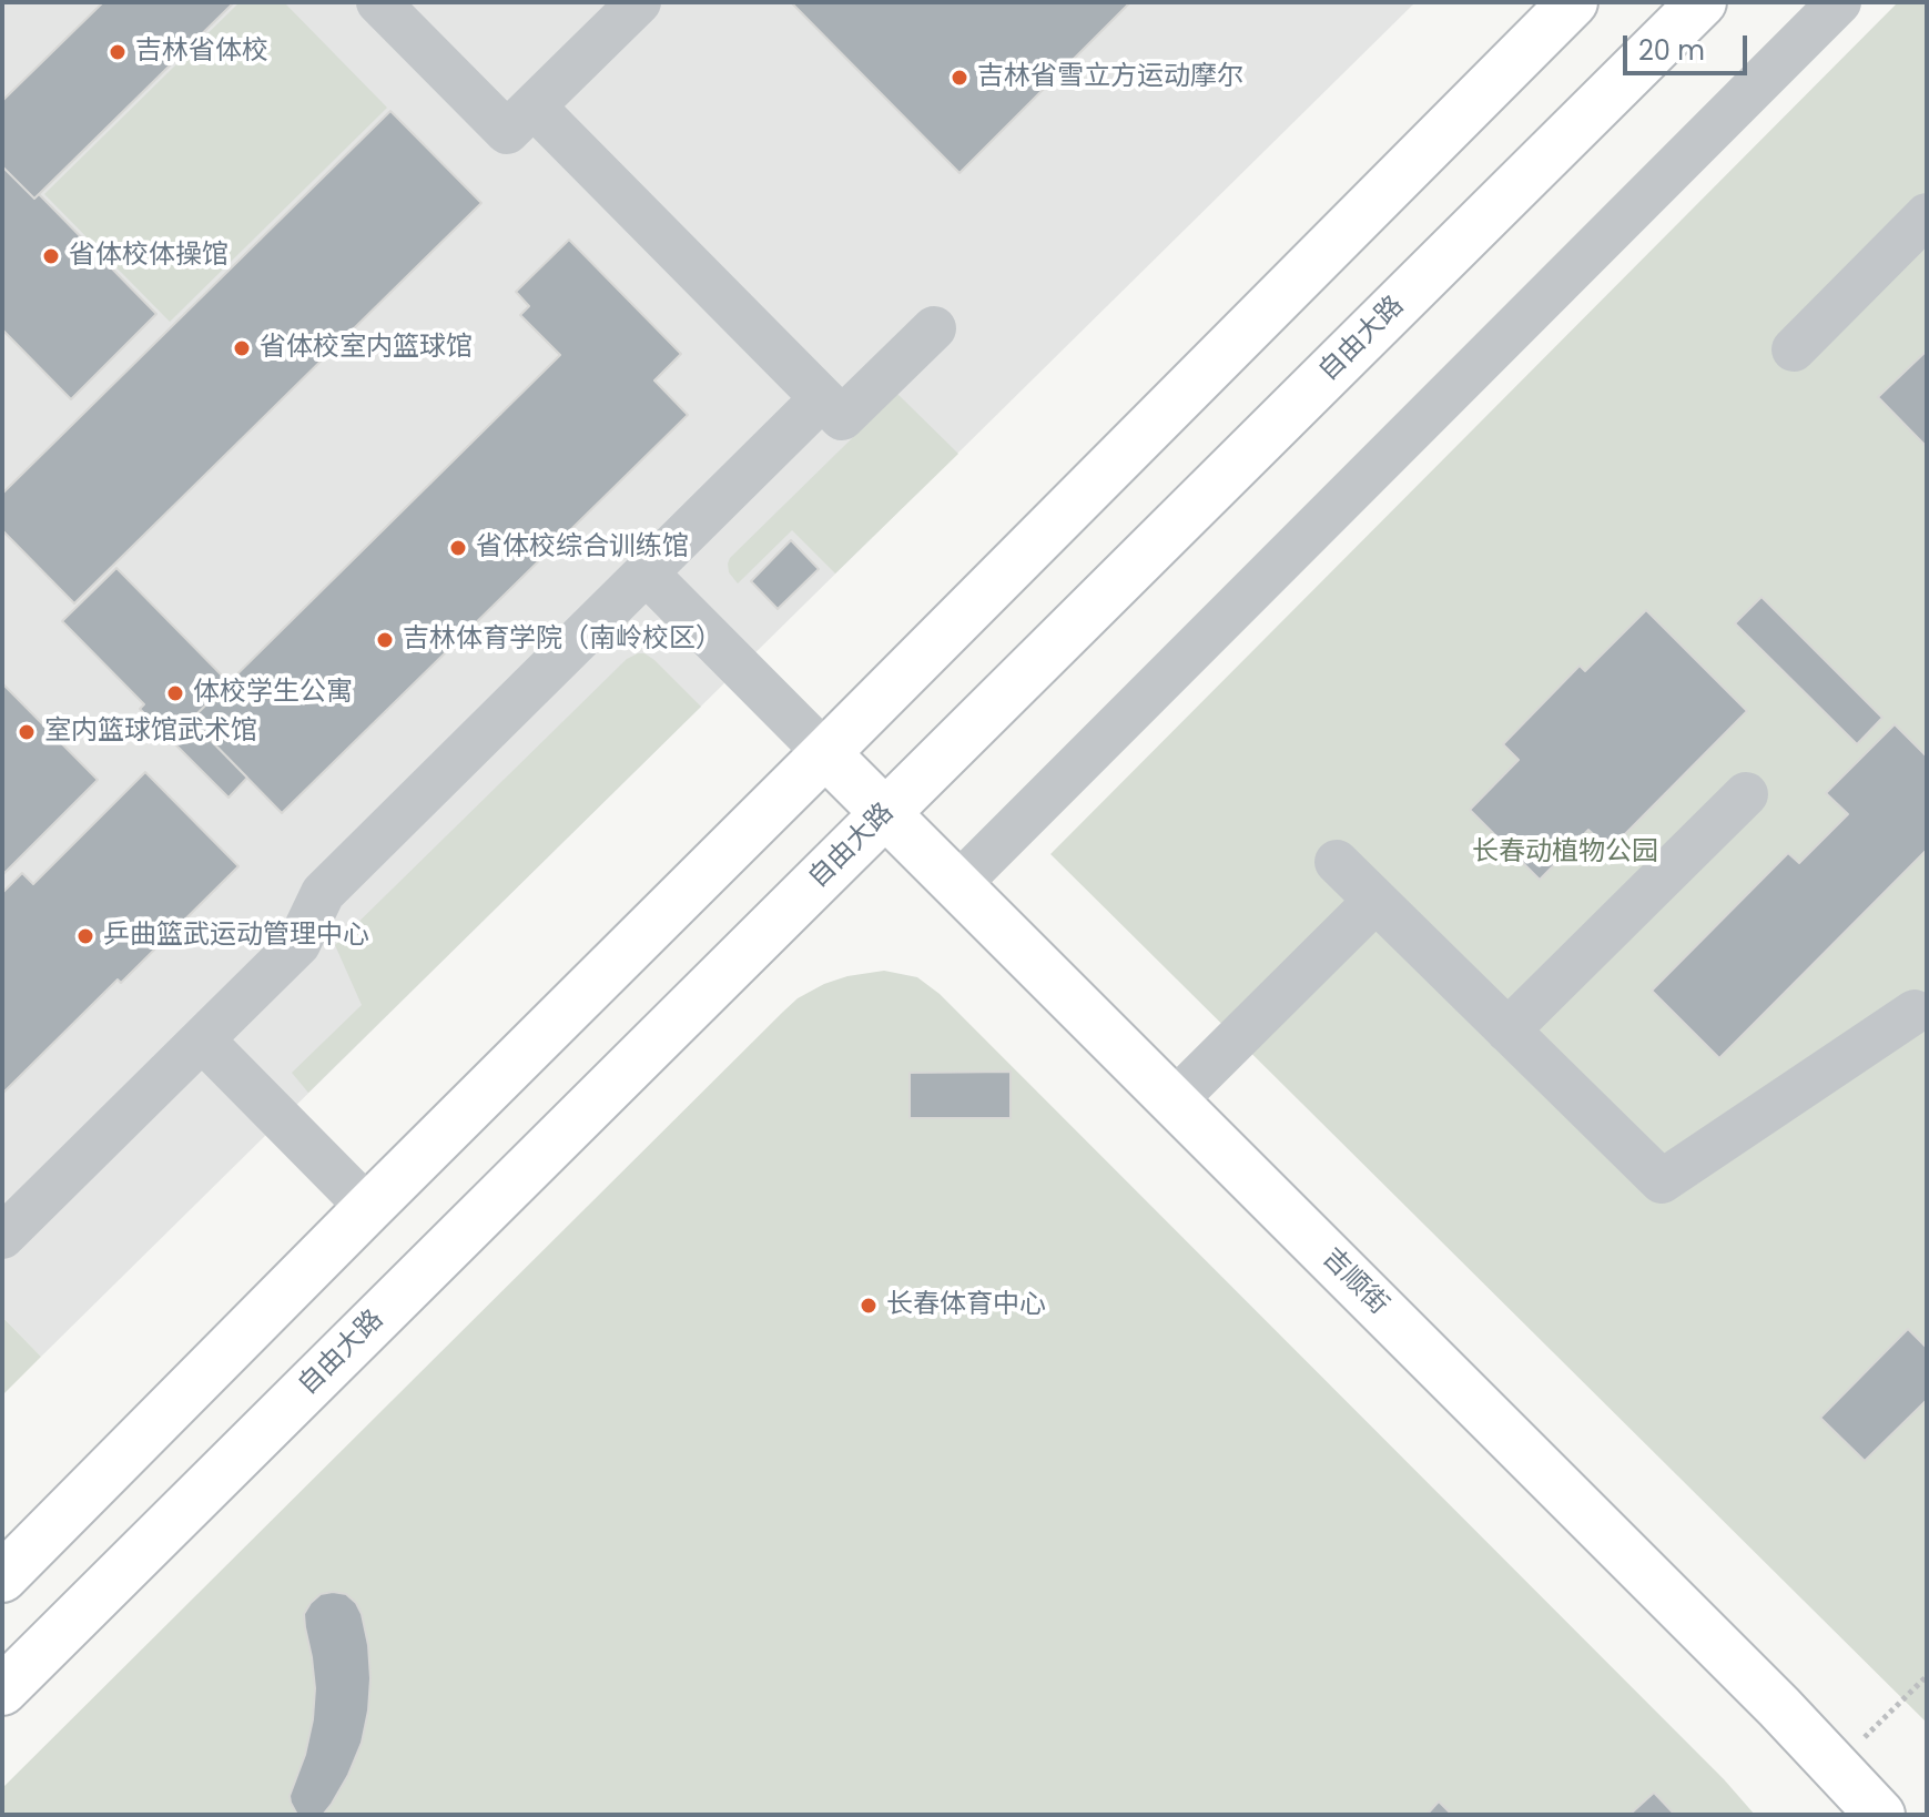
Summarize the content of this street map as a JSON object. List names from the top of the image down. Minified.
{"streets":{"main road":["自由大路","吉顺街"]},"crossings":[["自由大路","吉顺街"]],"parks":["长春动植物公园"],"places":["吉林省体校","吉林省雪立方运动摩尔","省体校体操馆","省体校室内篮球馆","省体校综合训练馆","吉林体育学院（南岭校区）","体校学生公寓","室内篮球馆武术馆","乒曲篮武运动管理中心","长春体育中心"],"scale_bar":"20 m"}
